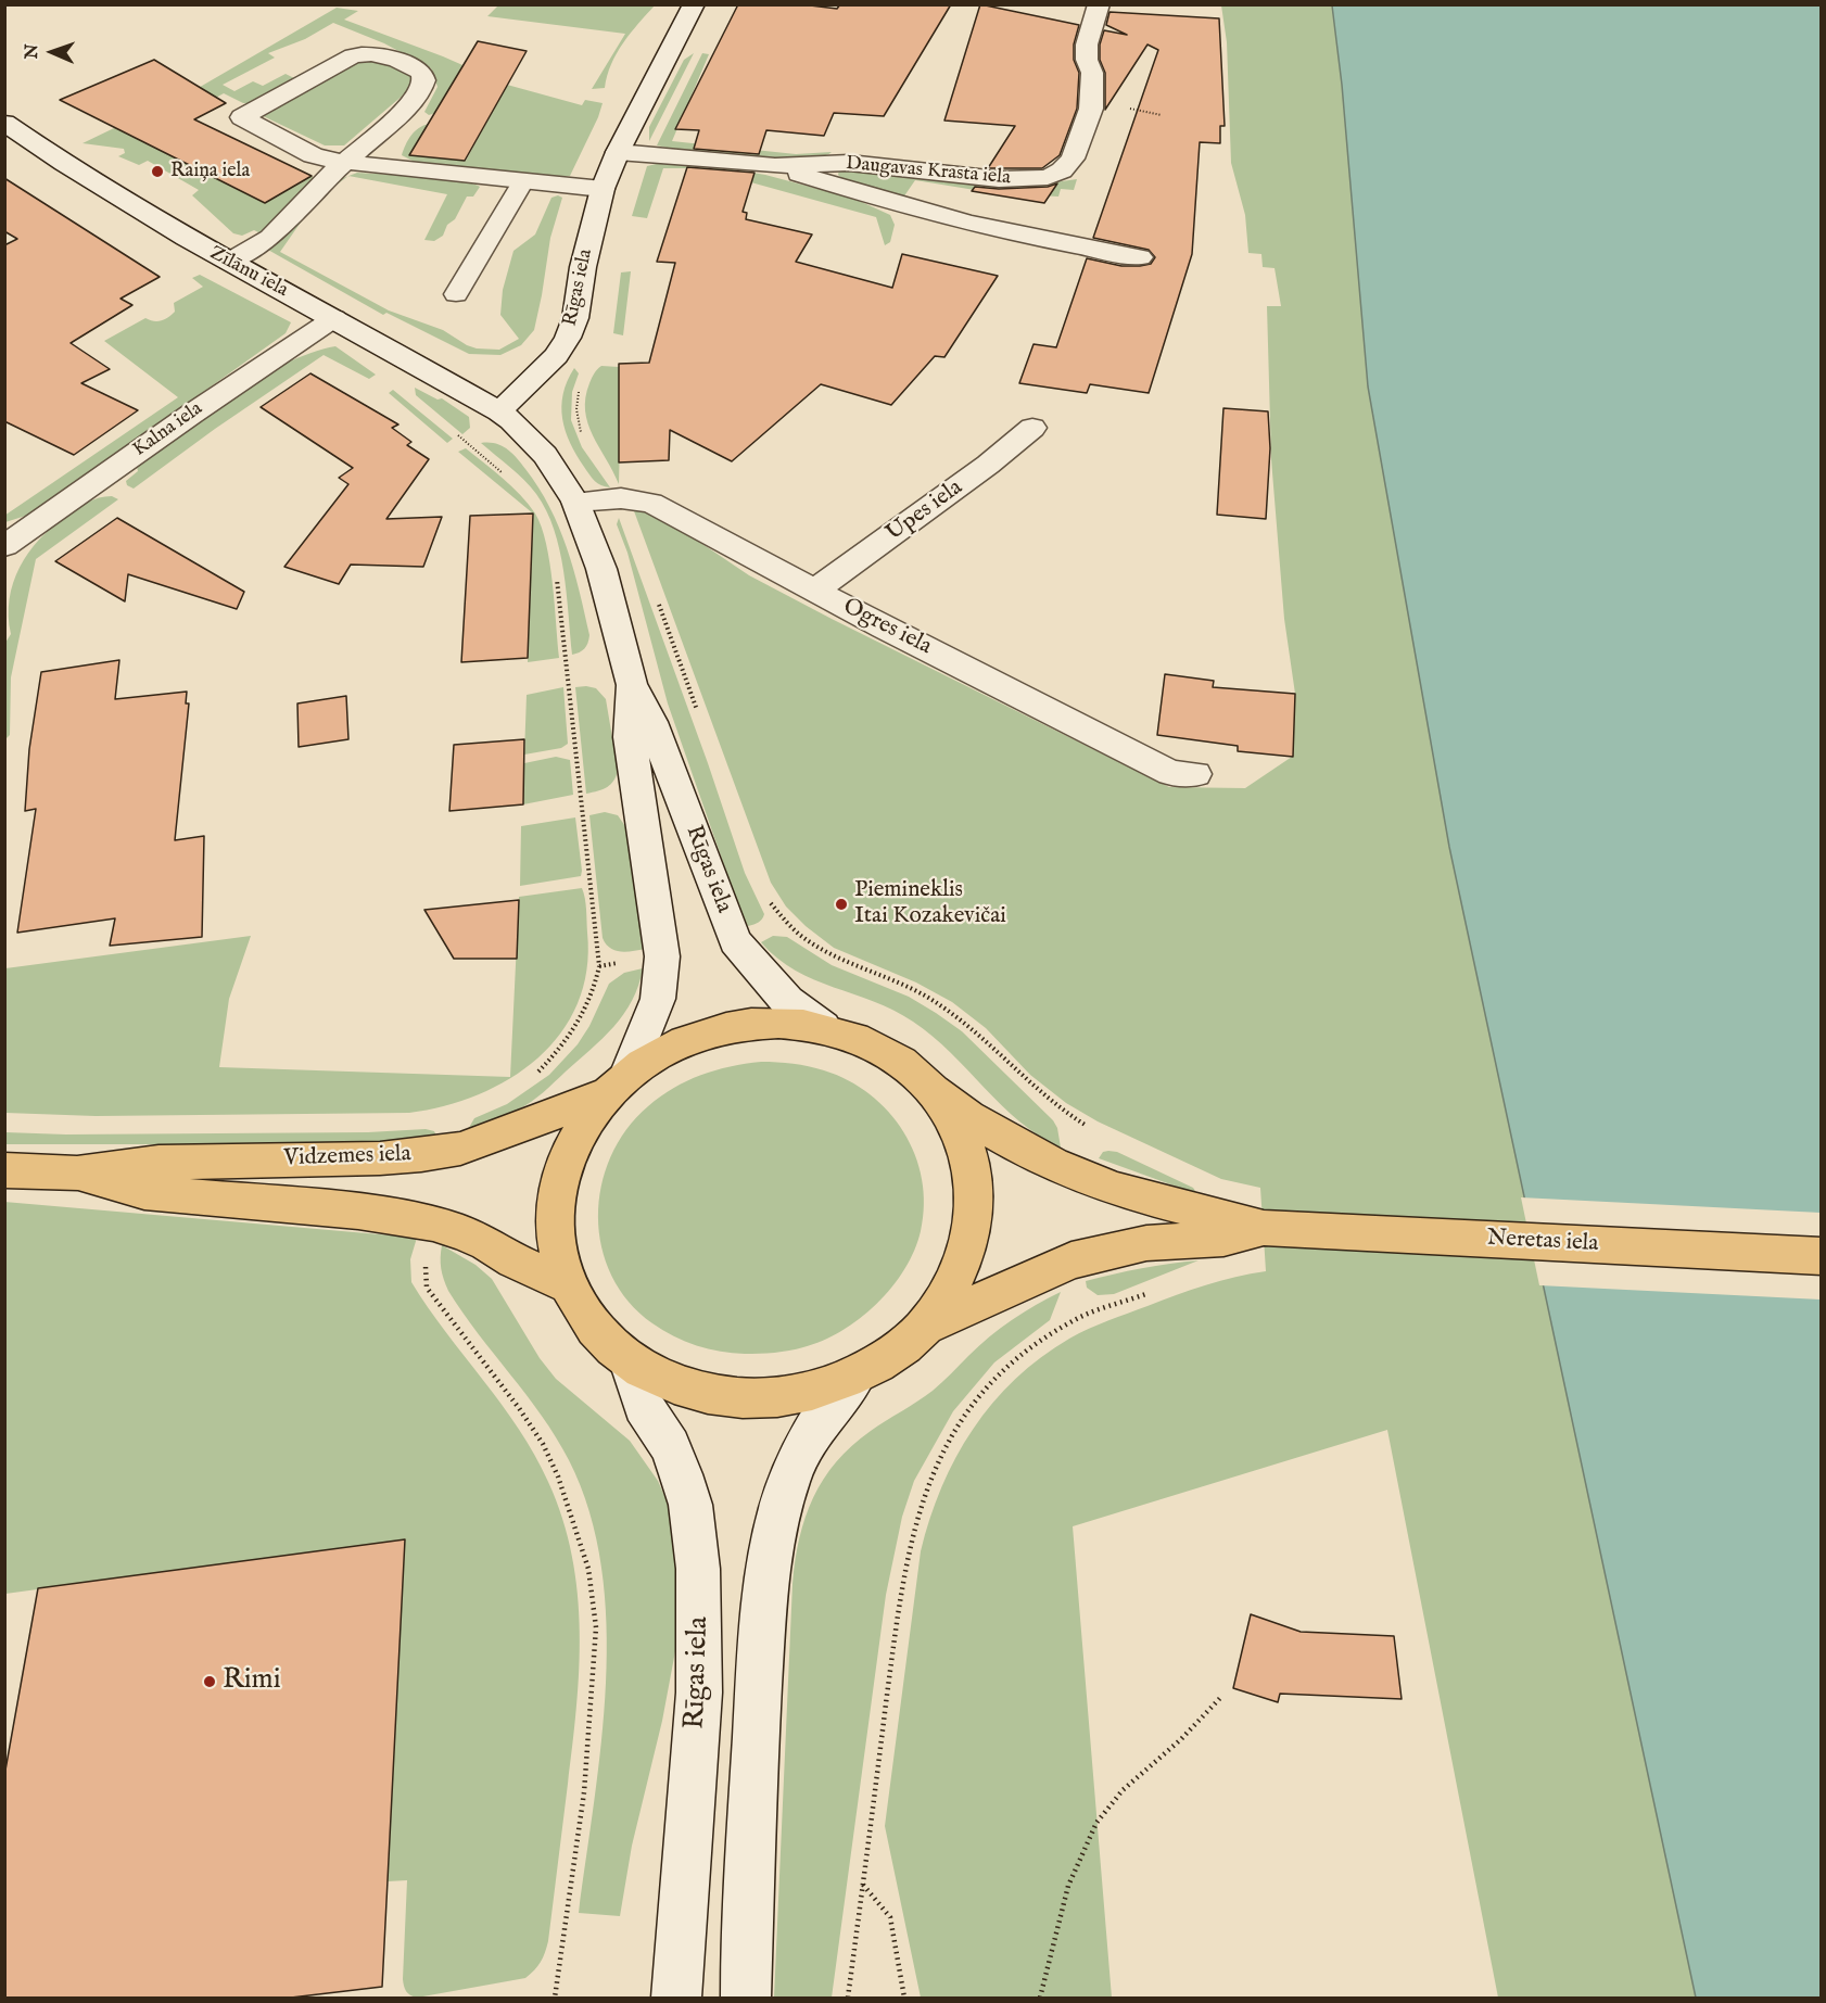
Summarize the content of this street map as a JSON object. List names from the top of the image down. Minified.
{"streets":{"main road":["Vidzemes iela","Neretas iela"],"street":["Daugavas Krasta iela","Zīlānu iela","Rīgas iela","Kalna iela","Upes iela","Ogres iela"]},"crossings":[["Daugavas Krasta iela","Rīgas iela"],["Zīlānu iela","Rīgas iela"],["Zīlānu iela","Kalna iela"],["Rīgas iela","Ogres iela"],["Rīgas iela","Vidzemes iela"],["Upes iela","Ogres iela"]],"places":["Raiņa iela","Piemineklis Itai Kozakevičai","Rimi"],"north":"left"}
